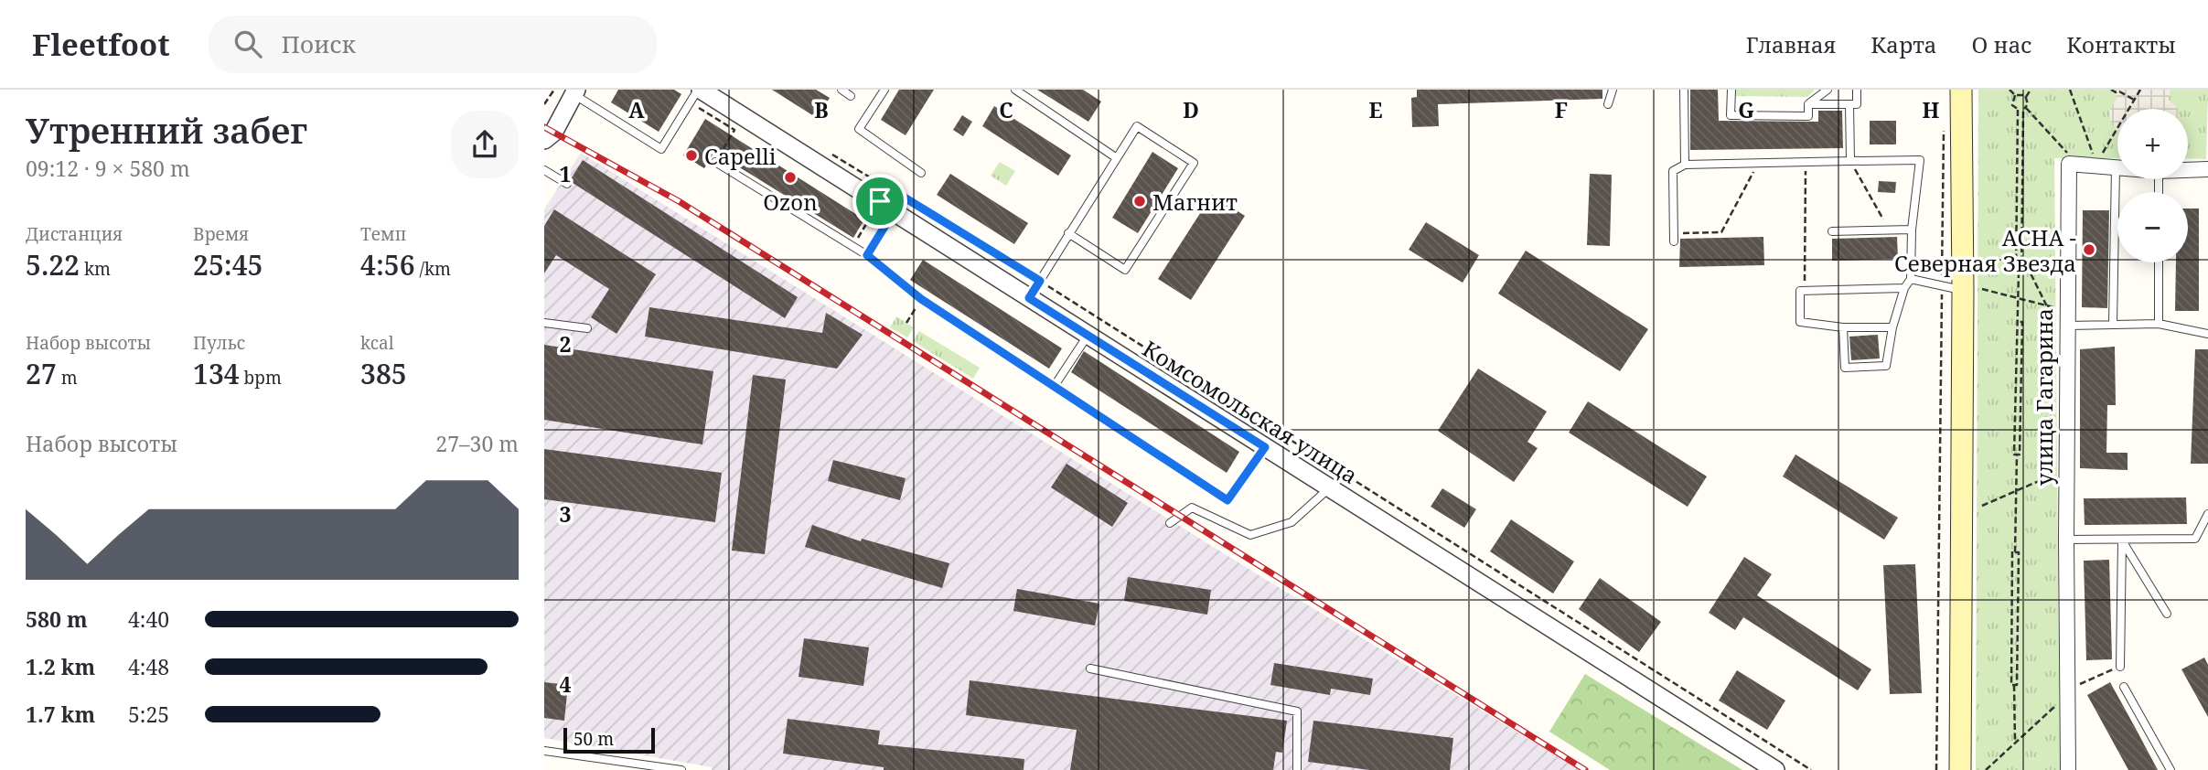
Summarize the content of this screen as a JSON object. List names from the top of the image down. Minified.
{"streets":{"street":["улица Гагарина","Комсомольская улица"]},"places":["Capelli","Ozon","Магнит","АСНА - Северная Звезда"],"scale_bar":"50 m","page":{"header":"Fleetfoot","search":"Поиск","nav":["Главная","Карта","О нас","Контакты"],"heading":["Утренний забег","09:12 · 9 × 580 m"],"map_buttons":["+","−"],"stats":[["Дистанция","5.22 km"],["Время","25:45"],["Темп","4:56 /km"],["Набор высоты","27 m"],["Пульс","134 bpm"],["kcal","385"]],"chart":["Набор высоты","27–30 m"],"list":[{"name":"580 m","note":"4:40"},{"name":"1.2 km","note":"4:48"},{"name":"1.7 km","note":"5:25"}],"scale":"50 m"},"grid":{"columns":["A","B","C","D","E","F","G","H"],"rows":["1","2","3","4"]}}
